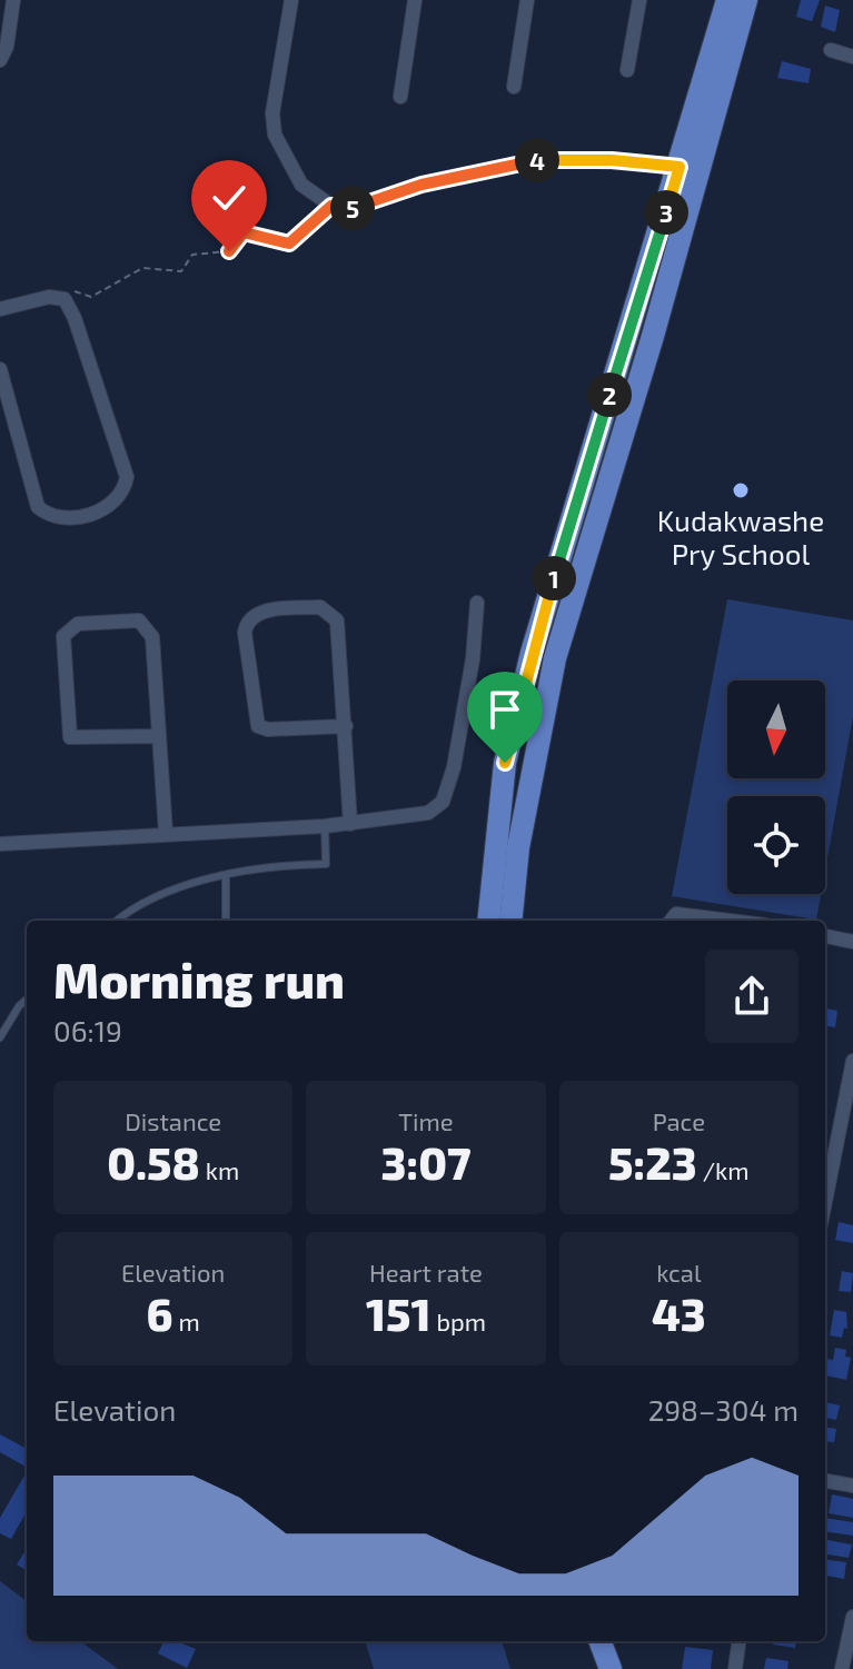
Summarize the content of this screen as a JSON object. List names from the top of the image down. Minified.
{"places":["Kudakwashe Pry School"],"north":"bottom","page":{"pins":["4","5","3","2","1"],"heading":["Morning run","06:19"],"stats":[["Distance","0.58 km"],["Time","3:07"],["Pace","5:23 /km"],["Elevation","6 m"],["Heart rate","151 bpm"],["kcal","43"]],"chart":["Elevation","298–304 m"]}}
